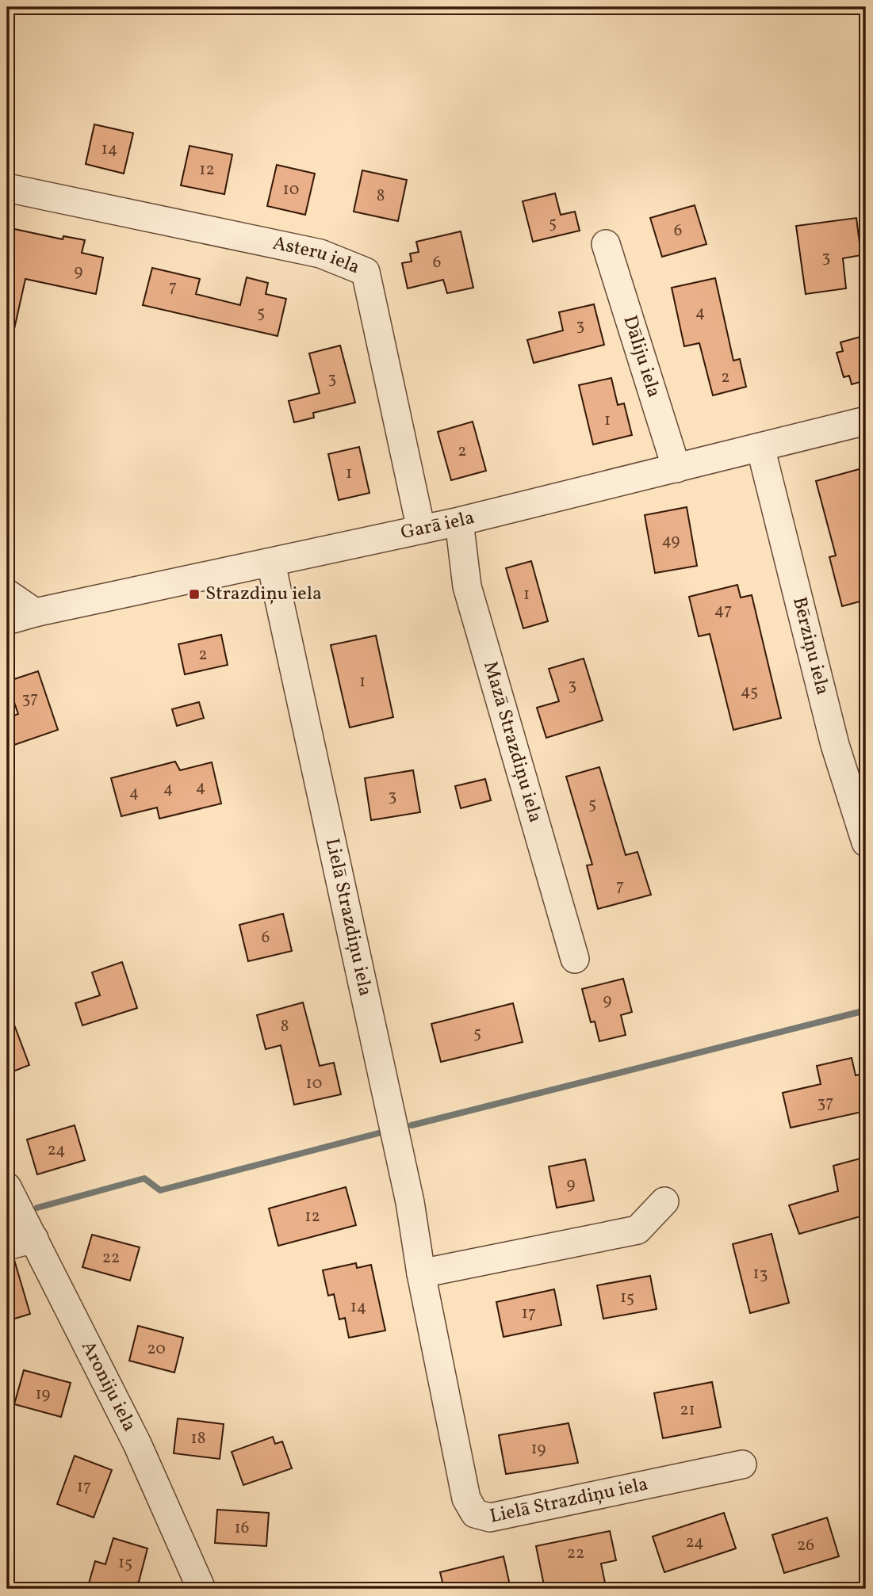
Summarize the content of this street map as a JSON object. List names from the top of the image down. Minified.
{"streets":{"street":["Asteru iela","Dāliju iela","Garā iela","Bērziņu iela","Mazā Strazdiņu iela","Lielā Strazdiņu iela","Aroniju iela"]},"crossings":[["Asteru iela","Garā iela"],["Dāliju iela","Garā iela"],["Garā iela","Bērziņu iela"],["Garā iela","Mazā Strazdiņu iela"],["Garā iela","Lielā Strazdiņu iela"]],"places":{"transit":["Strazdiņu iela"]},"house_numbers":["14","12","10","8","5","6","3","6","9","7","5","4","3","2","3","1","2","1","49","1","47","2","1","3","45","37","4","4","4","3","5","7","6","9","8","5","10","37","24","9","12","22","13","15","14","17","20","19","21","18","19","17","16","24","26","22","15"]}
